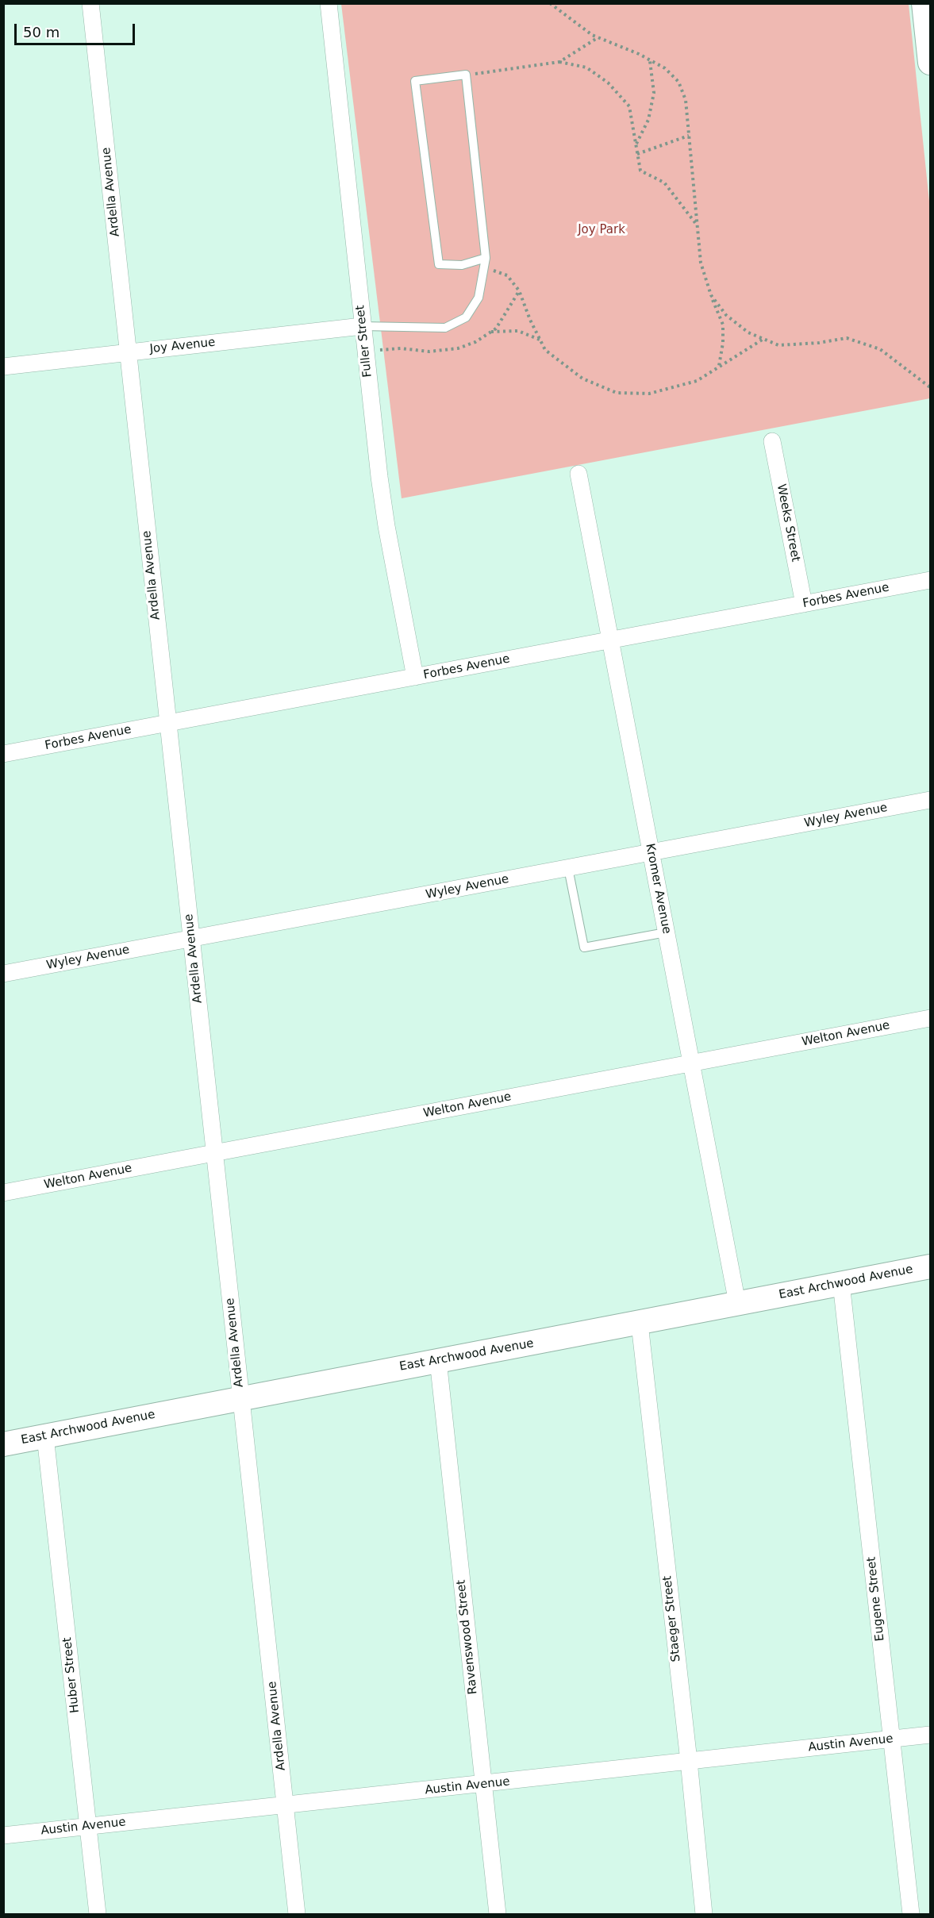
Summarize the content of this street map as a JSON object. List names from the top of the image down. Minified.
{"streets":{"main road":["East Archwood Avenue"],"street":["Ardella Avenue","Fuller Street","Joy Avenue","Weeks Street","Forbes Avenue","Wyley Avenue","Kromer Avenue","Welton Avenue","Eugene Street","Staeger Street","Ravenswood Street","Huber Street","Austin Avenue"]},"crossings":[["Ardella Avenue","Joy Avenue"],["Ardella Avenue","Forbes Avenue"],["Ardella Avenue","Wyley Avenue"],["Ardella Avenue","Welton Avenue"],["Ardella Avenue","East Archwood Avenue"],["Ardella Avenue","Austin Avenue"],["Fuller Street","Joy Avenue"],["Fuller Street","Forbes Avenue"],["Weeks Street","Forbes Avenue"],["Forbes Avenue","Kromer Avenue"],["Wyley Avenue","Kromer Avenue"],["Kromer Avenue","Welton Avenue"],["Kromer Avenue","East Archwood Avenue"],["East Archwood Avenue","Eugene Street"],["East Archwood Avenue","Staeger Street"],["East Archwood Avenue","Ravenswood Street"],["East Archwood Avenue","Huber Street"],["Eugene Street","Austin Avenue"],["Staeger Street","Austin Avenue"],["Ravenswood Street","Austin Avenue"],["Huber Street","Austin Avenue"]],"parks":["Joy Park"],"scale_bar":"50 m"}
